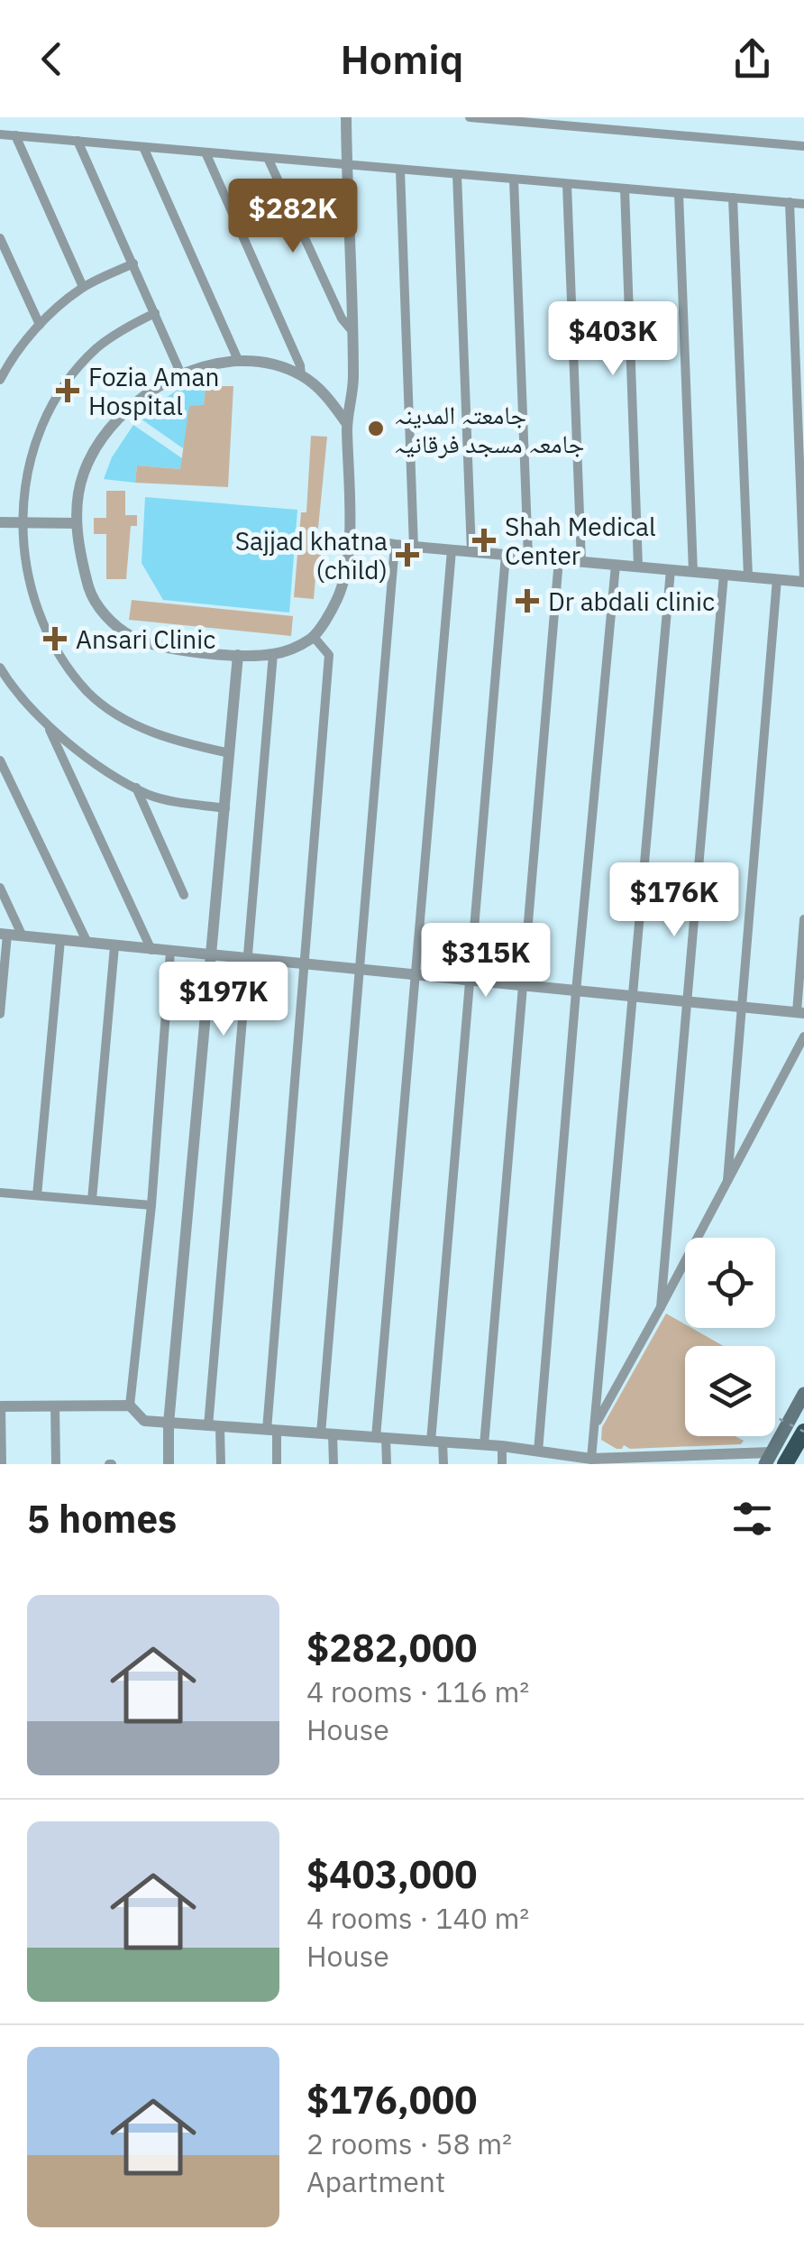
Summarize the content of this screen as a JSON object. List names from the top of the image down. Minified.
{"places":{"health":["Fozia Aman Hospital","Shah Medical Center","Sajjad khatna (child)","Dr abdali clinic","Ansari Clinic"],"other":["جامعتہ المدینہ جامعہ مسجد فرقانیہ"]},"page":{"header":"Homiq","price":["$282K","$403K","$176K","$315K","$197K"],"heading":"5 homes","list":[{"name":"$282,000","note":"4 rooms · 116 m² · House"},{"name":"$403,000","note":"4 rooms · 140 m² · House"},{"name":"$176,000","note":"2 rooms · 58 m² · Apartment"}]}}
